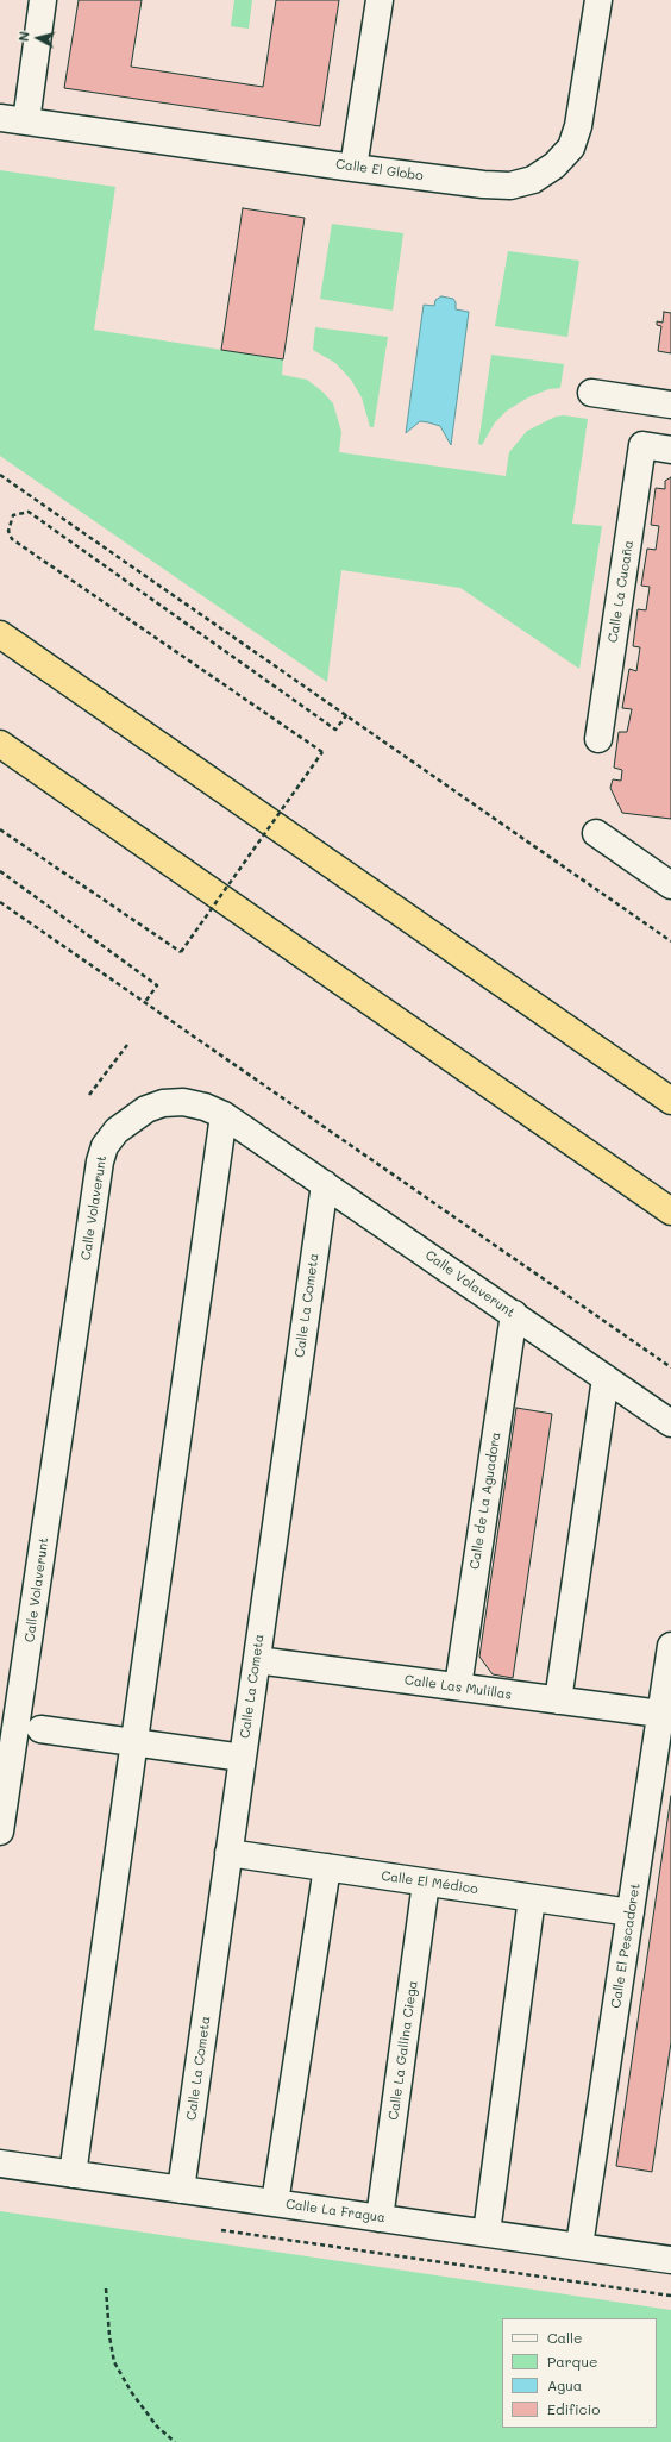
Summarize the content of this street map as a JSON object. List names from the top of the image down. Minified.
{"streets":{"street":["Calle El Globo","Calle La Cucaña","Calle Volaverunt","Calle La Cometa","Calle de La Aguadora","Calle Las Mulillas","Calle El Médico","Calle El Pescadoret","Calle La Gallina Ciega","Calle La Fragua"]},"crossings":[["Calle Volaverunt","Calle La Cometa"],["Calle Volaverunt","Calle de La Aguadora"],["Calle La Cometa","Calle Las Mulillas"],["Calle La Cometa","Calle El Médico"],["Calle La Cometa","Calle La Fragua"],["Calle de La Aguadora","Calle Las Mulillas"],["Calle Las Mulillas","Calle El Pescadoret"],["Calle El Médico","Calle El Pescadoret"],["Calle El Médico","Calle La Gallina Ciega"],["Calle El Pescadoret","Calle La Fragua"],["Calle La Gallina Ciega","Calle La Fragua"]],"legend":["Calle","Parque","Agua","Edificio"],"north":"left"}
